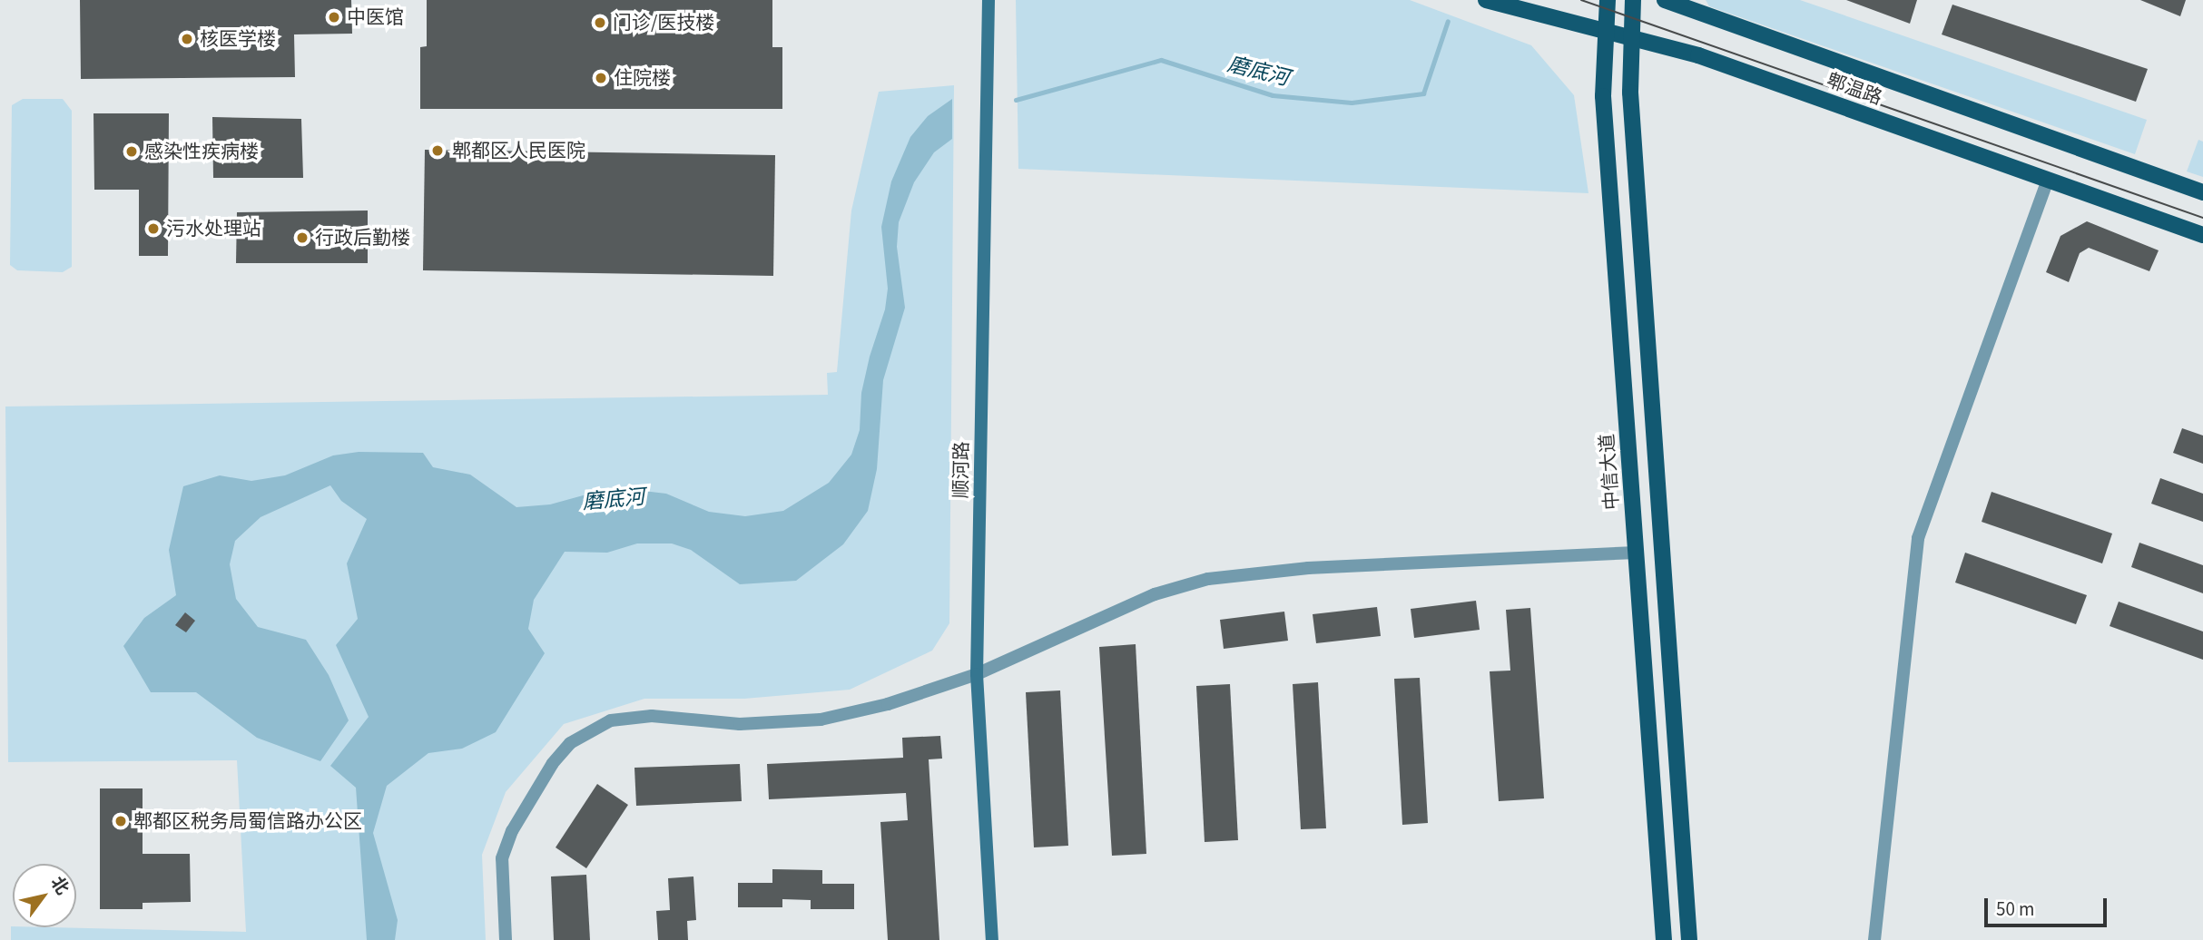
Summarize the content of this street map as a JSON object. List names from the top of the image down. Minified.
{"streets":{"main road":["郫温路","中信大道"],"street":["顺河路"]},"crossings":[["郫温路","中信大道"]],"water":["磨底河"],"places":["中医馆","门诊/医技楼","核医学楼","住院楼","郫都区人民医院","感染性疾病楼","污水处理站","行政后勤楼","郫都区税务局蜀信路办公区"],"scale_bar":"50 m","north":"top right"}
